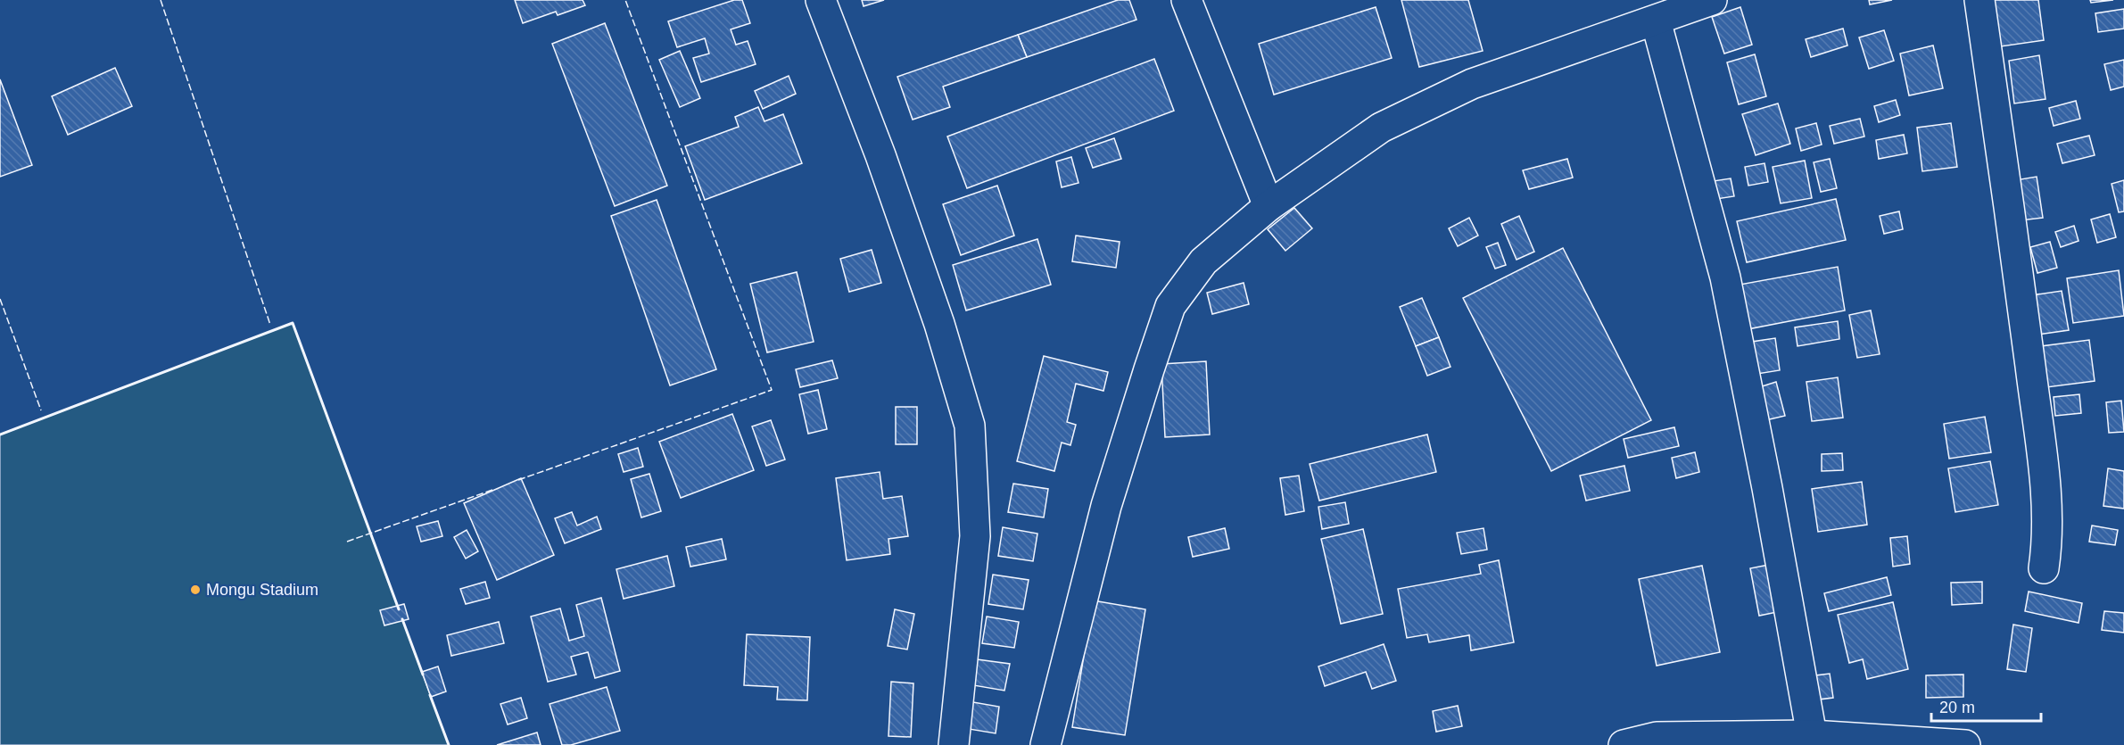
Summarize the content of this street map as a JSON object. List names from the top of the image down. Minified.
{"places":["Mongu Stadium"],"scale_bar":"20 m"}
